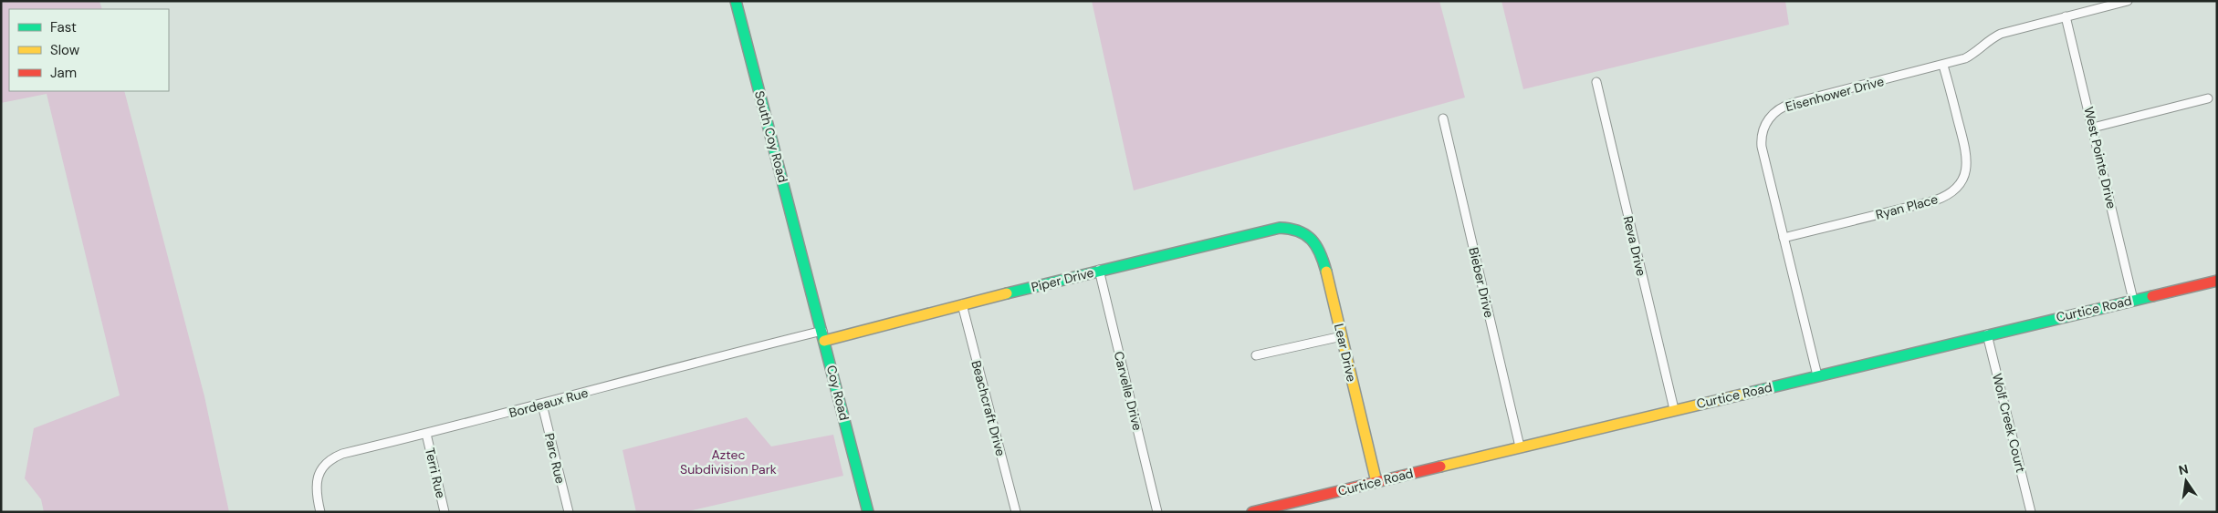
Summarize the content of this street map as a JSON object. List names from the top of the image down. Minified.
{"streets":{"street":["Eisenhower Drive","South Coy Road","West Pointe Drive","Ryan Place","Reva Drive","Piper Drive","Bieber Drive","Curtice Road","Lear Drive","Carvelle Drive","Coy Road","Bordeaux Rue","Beachcraft Drive","Wolf Creek Court","Parc Rue","Terri Rue"]},"crossings":[["Eisenhower Drive","West Pointe Drive"],["Eisenhower Drive","Ryan Place"],["Eisenhower Drive","Curtice Road"],["South Coy Road","Coy Road"],["West Pointe Drive","Curtice Road"],["Reva Drive","Curtice Road"],["Piper Drive","Lear Drive"],["Piper Drive","Carvelle Drive"],["Piper Drive","Coy Road"],["Piper Drive","Bordeaux Rue"],["Piper Drive","Beachcraft Drive"],["Bieber Drive","Curtice Road"],["Curtice Road","Lear Drive"],["Curtice Road","Wolf Creek Court"],["Coy Road","Bordeaux Rue"],["Bordeaux Rue","Parc Rue"],["Bordeaux Rue","Terri Rue"]],"parks":["Aztec Subdivision Park"],"legend":["Fast","Slow","Jam"],"north":"top"}
